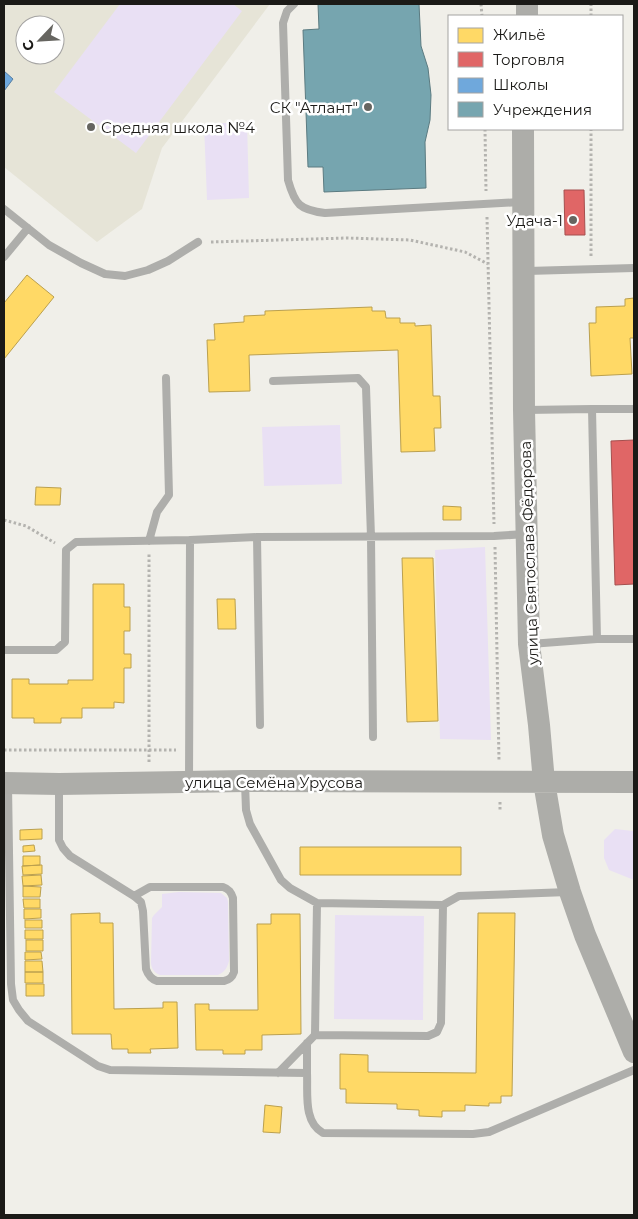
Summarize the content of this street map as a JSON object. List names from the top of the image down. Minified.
{"streets":{"street":["улица Святослава Фёдорова","улица Семёна Урусова"]},"crossings":[["улица Святослава Фёдорова","улица Семёна Урусова"]],"places":["СК \"Атлант\"","Средняя школа №4","Удача-1"],"legend":["Жильё","Торговля","Школы","Учреждения"],"north":"bottom left"}
